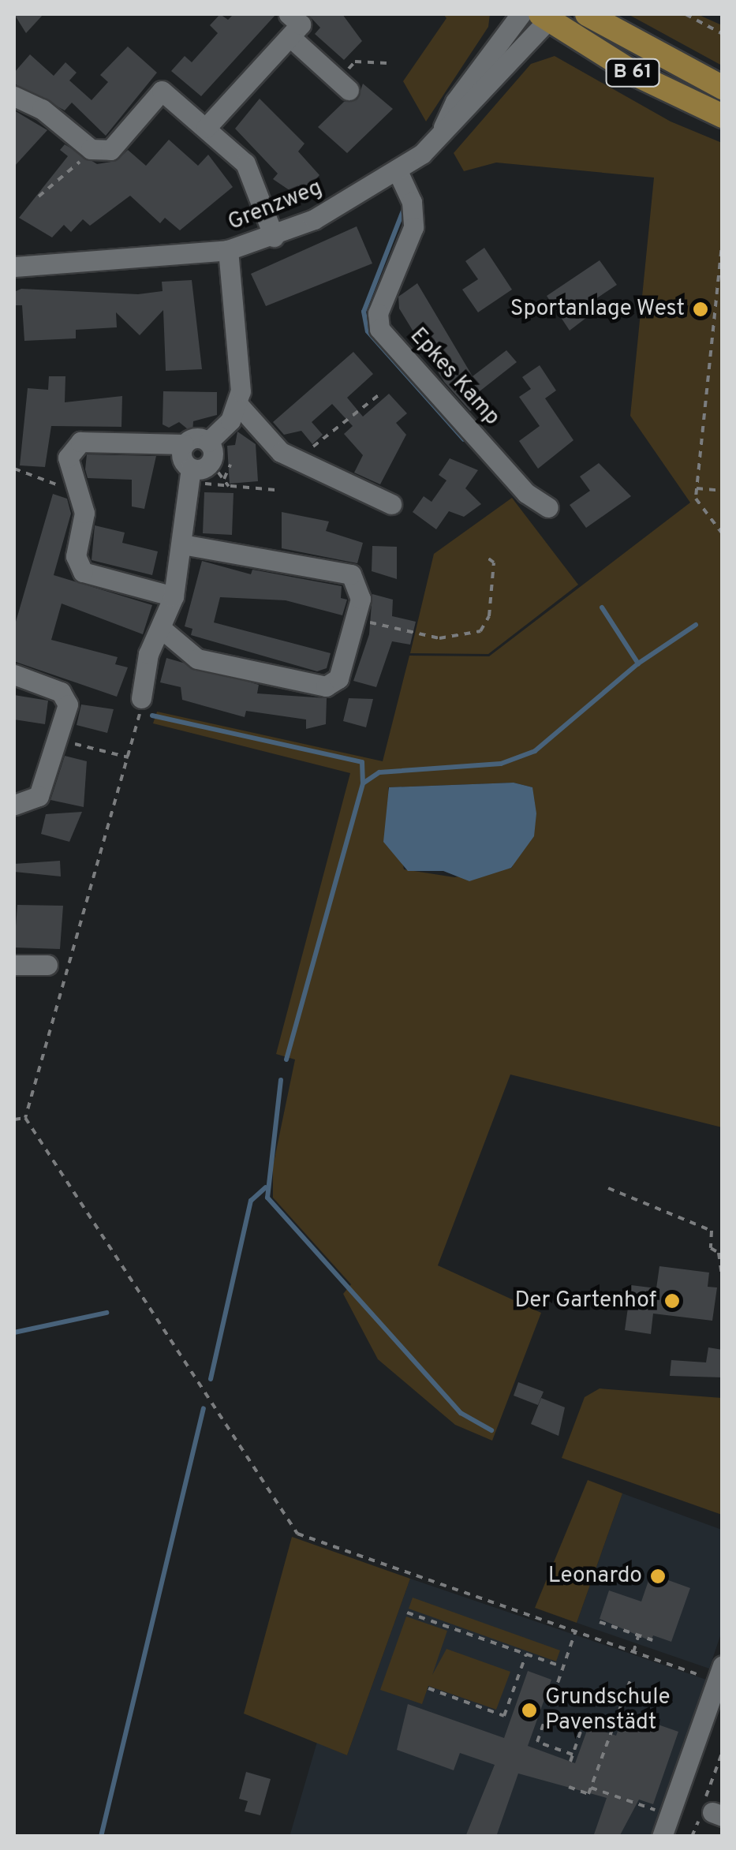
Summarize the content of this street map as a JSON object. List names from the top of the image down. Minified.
{"streets":{"main road":["B 61"],"street":["Grenzweg","Epkes Kamp"]},"crossings":[["B 61","Grenzweg"],["Grenzweg","Epkes Kamp"]],"places":["Sportanlage West","Der Gartenhof","Leonardo","Grundschule Pavenstädt"]}
